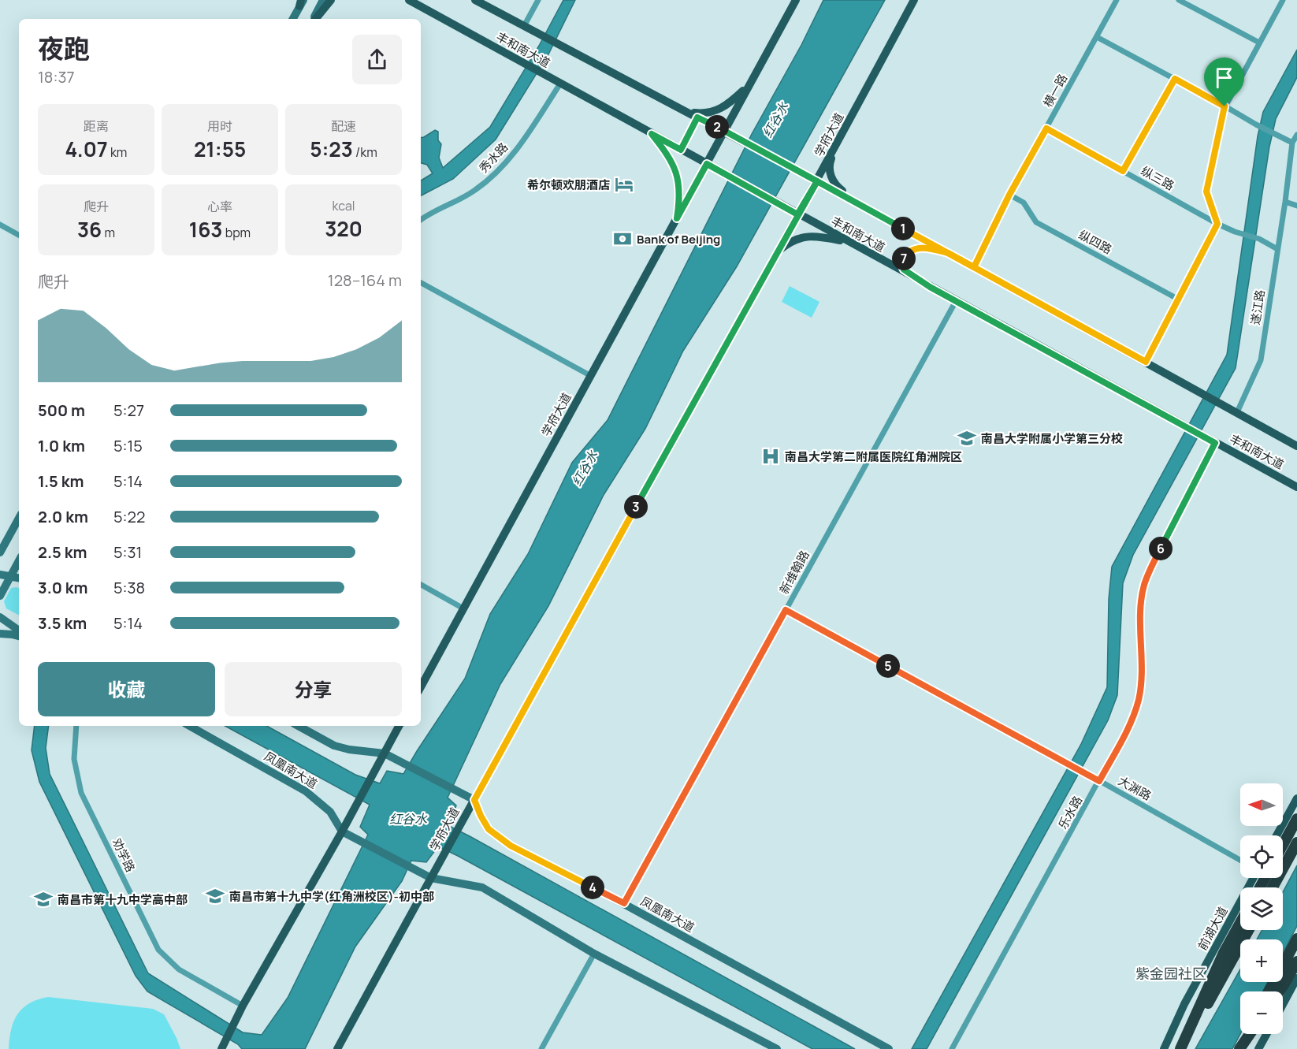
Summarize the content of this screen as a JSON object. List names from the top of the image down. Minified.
{"streets":{"main road":["丰和南大道","学府大道","凤凰南大道","前湖大道"],"street":["横一路","秀水路","纵三路","纵四路","遂江路","新维翰路","大渊路","乐水路","劝学路"]},"crossings":[["丰和南大道","横一路"],["丰和南大道","学府大道"],["丰和南大道","秀水路"],["丰和南大道","遂江路"],["丰和南大道","新维翰路"],["丰和南大道","乐水路"],["横一路","纵三路"],["横一路","纵四路"],["学府大道","凤凰南大道"],["纵三路","遂江路"],["新维翰路","凤凰南大道"],["新维翰路","大渊路"],["大渊路","乐水路"]],"districts":["紫金园社区"],"water":["红谷水"],"places":{"hotel":["希尔顿欢朋酒店"],"bank":["Bank of Beijing"],"school or university":["南昌大学附属小学第三分校","南昌市第十九中学(红角洲校区)-初中部","南昌市第十九中学高中部"],"hospital":["南昌大学第二附属医院红角洲院区"]},"north":"left","page":{"heading":["夜跑","18:37"],"stats":[["距离","4.07 km"],["用时","21:55"],["配速","5:23 /km"],["爬升","36 m"],["心率","163 bpm"],["kcal","320"]],"pins":["2","1","7","3","6","5","4"],"chart":["爬升","128–164 m"],"list":[{"name":"500 m","note":"5:27"},{"name":"1.0 km","note":"5:15"},{"name":"1.5 km","note":"5:14"},{"name":"2.0 km","note":"5:22"},{"name":"2.5 km","note":"5:31"},{"name":"3.0 km","note":"5:38"},{"name":"3.5 km","note":"5:14"}],"buttons":["收藏","分享"],"map_buttons":["+","−"]}}
